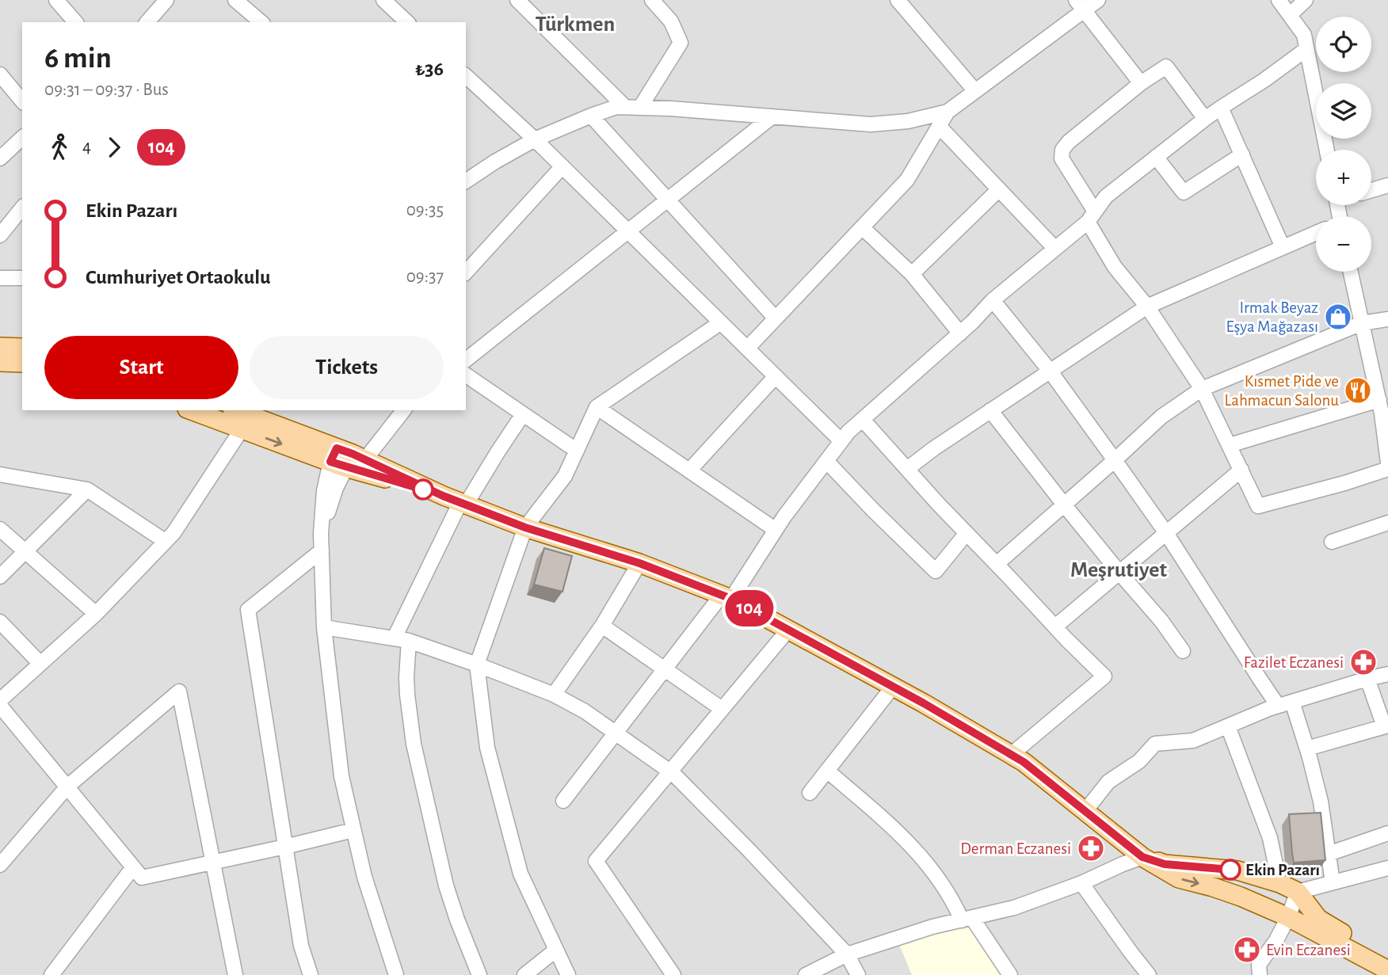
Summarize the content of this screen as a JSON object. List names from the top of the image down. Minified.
{"districts":["Türkmen","Meşrutiyet"],"places":{"shop":["Irmak Beyaz Eşya Mağazası"],"restaurant":["Kısmet Pide ve Lahmacun Salonu"],"pharmacy":["Fazilet Eczanesi","Derman Eczanesi","Evin Eczanesi"],"other":["Ekin Pazarı"]},"lines":["bus line 104"],"page":{"on_map":"104","map_buttons":["+","−"],"heading":["6 min","09:31 – 09:37 · Bus","₺36"],"legs":["4","104"],"list":[{"name":"Ekin Pazarı","value":"09:35"},{"name":"Cumhuriyet Ortaokulu","value":"09:37"}],"buttons":["Start","Tickets"]}}
